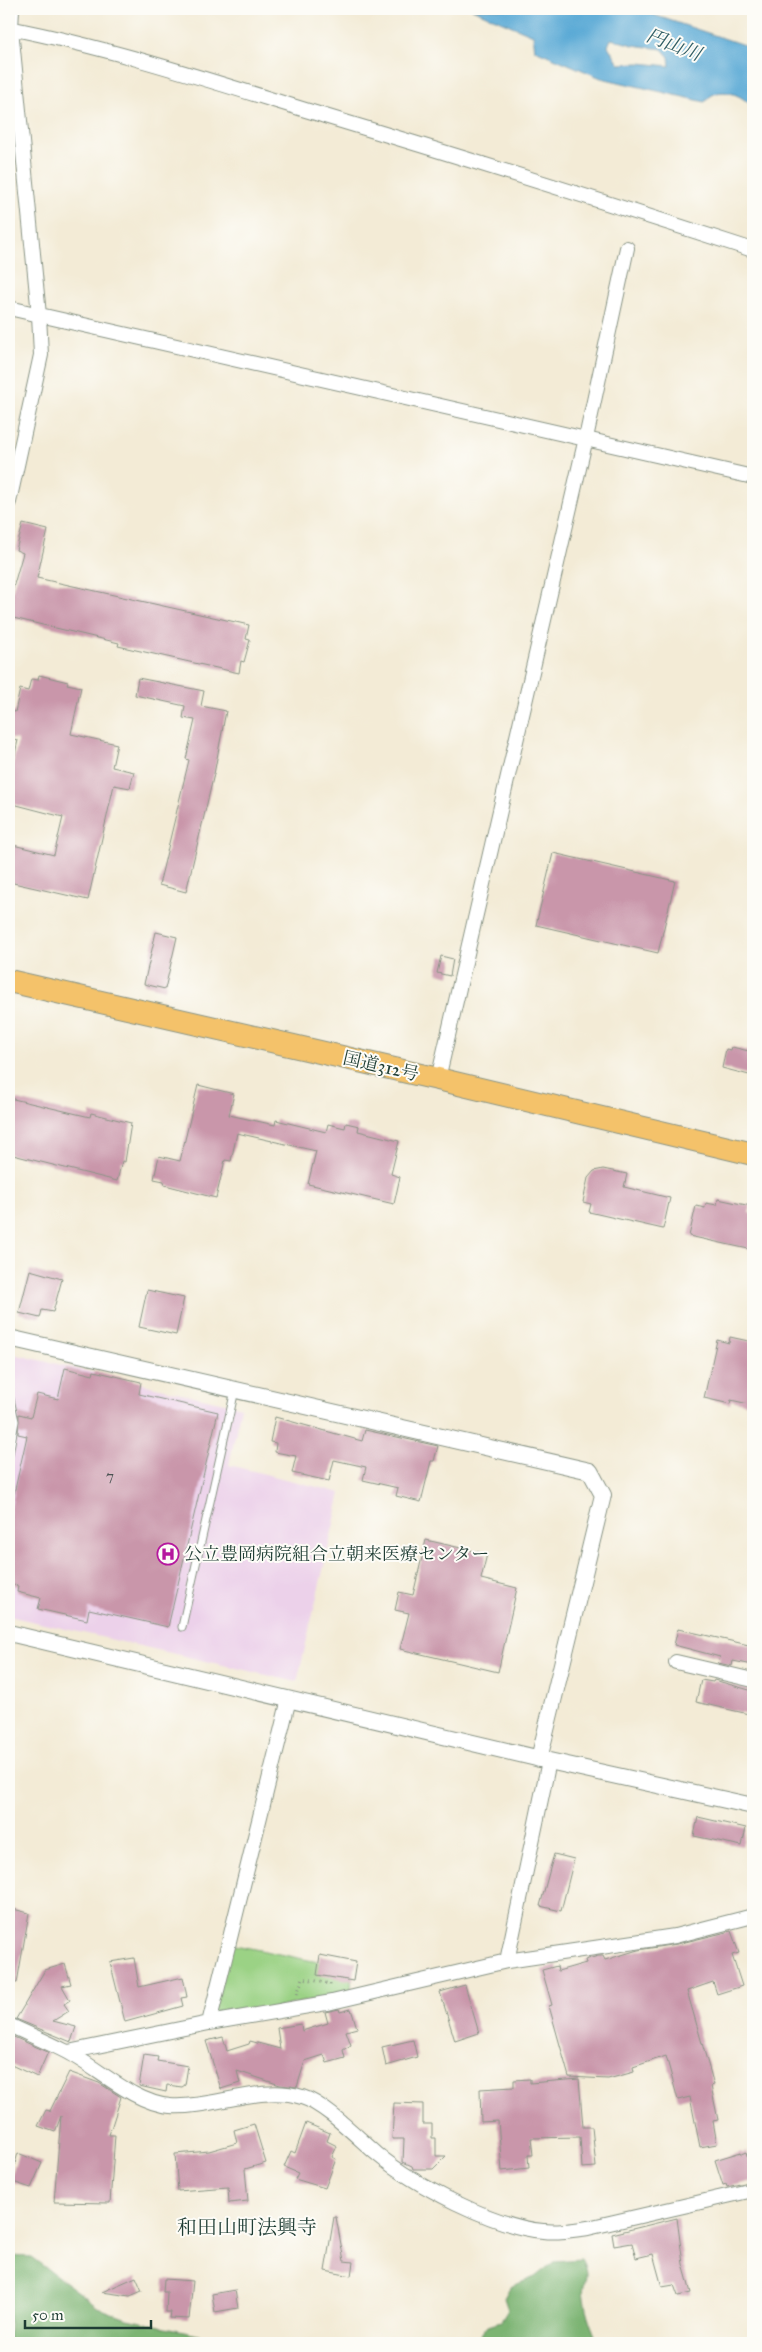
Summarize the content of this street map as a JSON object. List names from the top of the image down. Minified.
{"streets":{"highway":["国道312号"]},"districts":["和田山町法興寺"],"water":["円山川"],"places":{"hospital":["公立豊岡病院組合立朝来医療センター"]},"house_numbers":["7"],"scale_bar":"50 m"}
